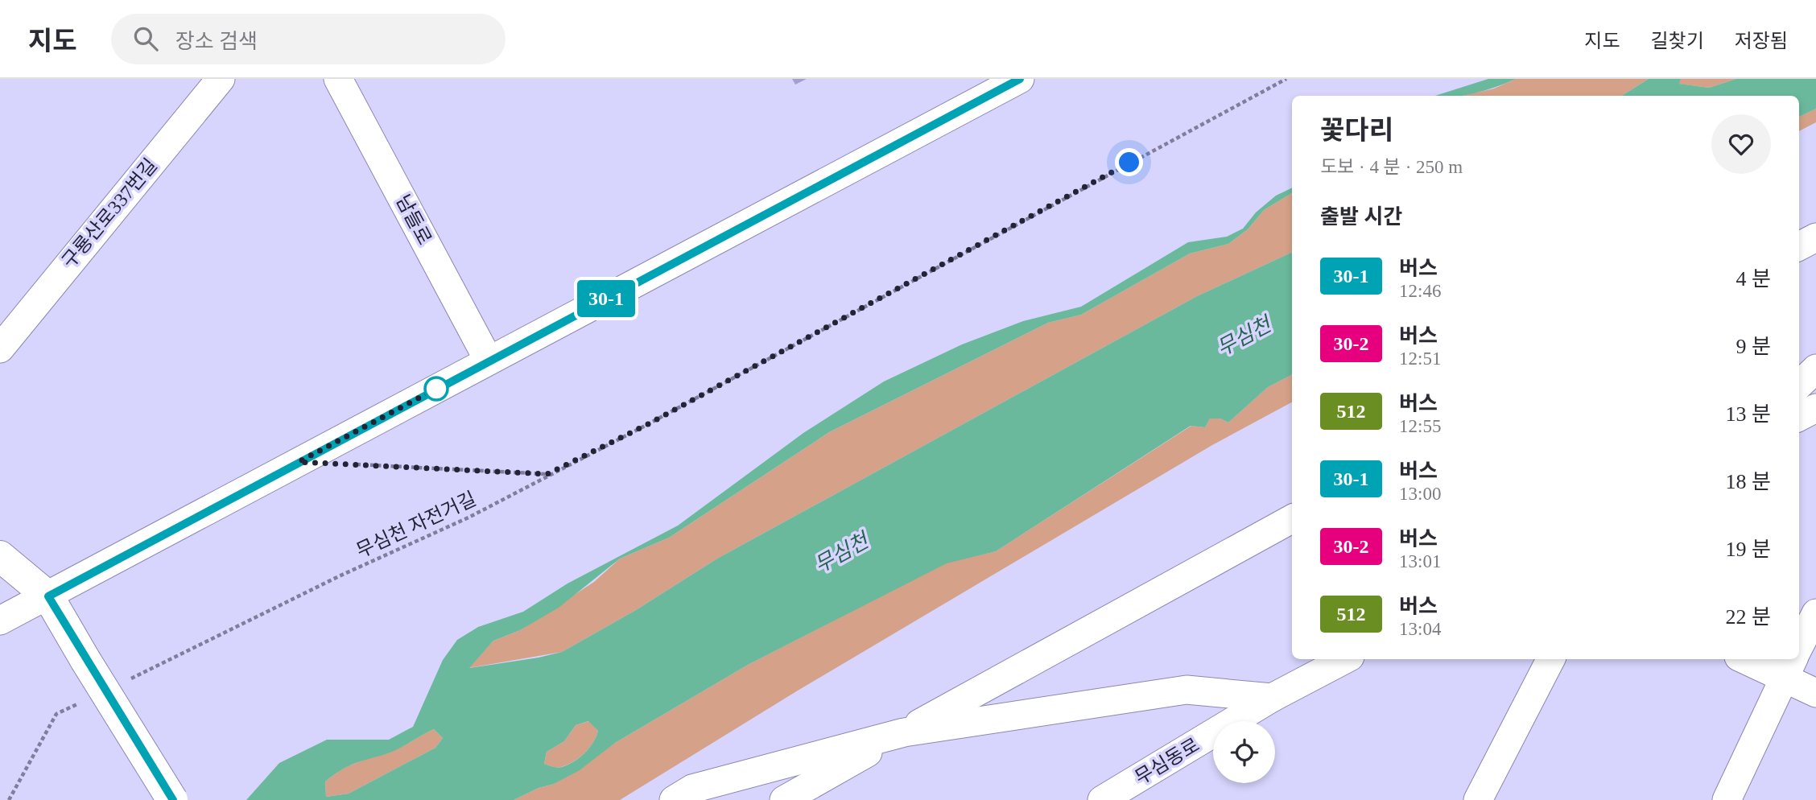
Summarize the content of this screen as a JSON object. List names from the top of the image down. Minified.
{"streets":{"street":["구룡산로337번길","남들로","무심동로"],"path":["무심천 자전거길"]},"water":["무심천"],"lines":["bus line 30-1"],"page":{"header":"지도","search":"장소 검색","nav":["지도","길찾기","저장됨"],"on_map":"30-1","heading":[["꽃다리","도보 · 4 분 · 250 m"],"출발 시간"],"list":[{"mark":"30-1","name":"버스","note":"12:46","value":"4 분"},{"mark":"30-2","name":"버스","note":"12:51","value":"9 분"},{"mark":"512","name":"버스","note":"12:55","value":"13 분"},{"mark":"30-1","name":"버스","note":"13:00","value":"18 분"},{"mark":"30-2","name":"버스","note":"13:01","value":"19 분"},{"mark":"512","name":"버스","note":"13:04","value":"22 분"}]}}
